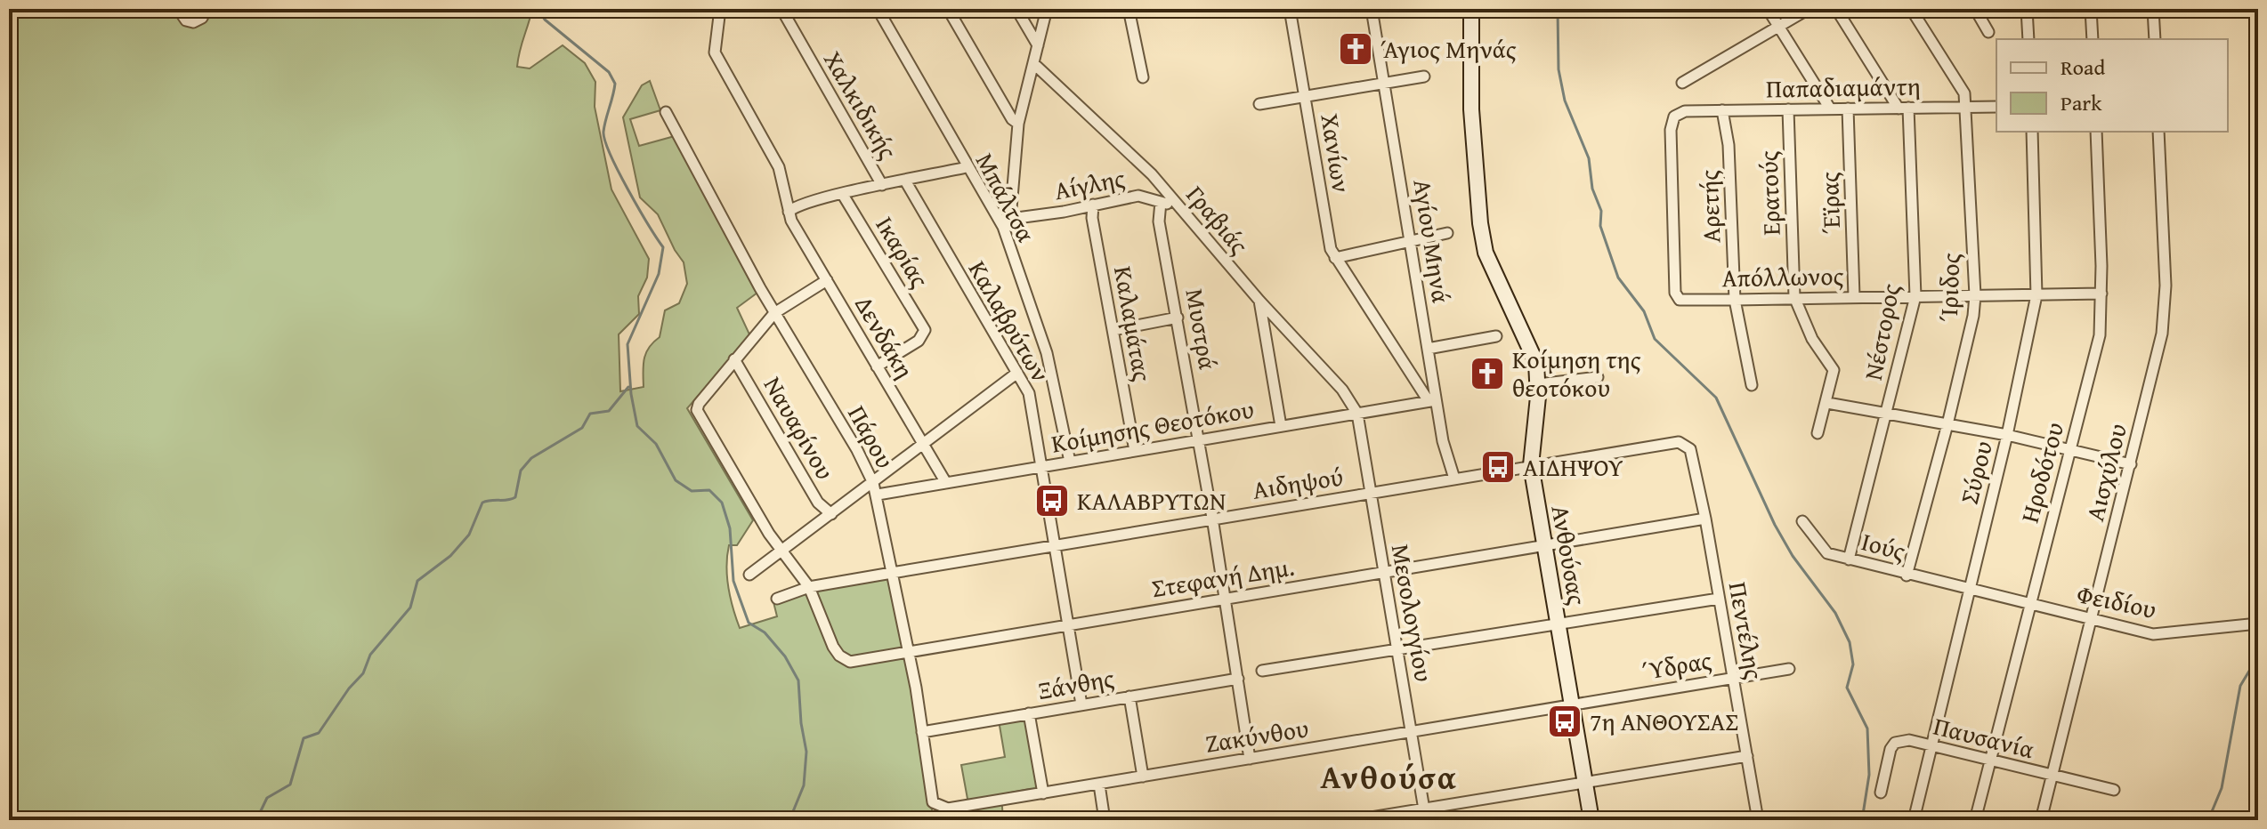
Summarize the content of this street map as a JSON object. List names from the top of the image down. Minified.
{"streets":{"street":["Παπαδιαμάντη","Χαλκιδικής","Χανίων","Αίγλης","Ερατούς","Μπάλτσα","Έϊρας","Αρετής","Γραβιάς","Αγίου Μηνά","Ικαρίας","Απόλλωνος","Ίριδος","Καλαβρύτων","Καλαμάτας","Μυστρά","Νέστορος","Δενδάκη","Κοίμησης Θεοτόκου","Ναυαρίνου","Πάρου","Σύρου","Ηροδότου","Αισχύλου","Αιδηψού","Ιούς","Ανθούσας","Στεφανή Δημ.","Φειδίου","Μεσολογγίου","Πεντέλης","Ύδρας","Ξάνθης","Ζακύνθου","Παυσανία"]},"crossings":[["Παπαδιαμάντη","Ερατούς"],["Παπαδιαμάντη","Έϊρας"],["Παπαδιαμάντη","Αρετής"],["Παπαδιαμάντη","Απόλλωνος"],["Παπαδιαμάντη","Ίριδος"],["Παπαδιαμάντη","Νέστορος"],["Χανίων","Αγίου Μηνά"],["Χανίων","Κοίμησης Θεοτόκου"],["Αίγλης","Μπάλτσα"],["Αίγλης","Γραβιάς"],["Αίγλης","Καλαμάτας"],["Αίγλης","Μυστρά"],["Ερατούς","Απόλλωνος"],["Μπάλτσα","Κοίμησης Θεοτόκου"],["Έϊρας","Απόλλωνος"],["Αρετής","Απόλλωνος"],["Γραβιάς","Κοίμησης Θεοτόκου"],["Γραβιάς","Μεσολογγίου"],["Αγίου Μηνά","Κοίμησης Θεοτόκου"],["Αγίου Μηνά","Αιδηψού"],["Ικαρίας","Δενδάκη"],["Απόλλωνος","Ίριδος"],["Απόλλωνος","Νέστορος"],["Απόλλωνος","Σύρου"],["Απόλλωνος","Ηροδότου"],["Ίριδος","Ιούς"],["Καλαβρύτων","Κοίμησης Θεοτόκου"],["Καλαβρύτων","Αιδηψού"],["Καλαβρύτων","Στεφανή Δημ."],["Καλαβρύτων","Ξάνθης"],["Καλαμάτας","Κοίμησης Θεοτόκου"],["Μυστρά","Κοίμησης Θεοτόκου"],["Μυστρά","Αιδηψού"],["Μυστρά","Στεφανή Δημ."],["Μυστρά","Ξάνθης"],["Μυστρά","Ζακύνθου"],["Νέστορος","Ιούς"],["Δενδάκη","Κοίμησης Θεοτόκου"],["Κοίμησης Θεοτόκου","Πάρου"],["Κοίμησης Θεοτόκου","Μεσολογγίου"],["Πάρου","Αιδηψού"],["Πάρου","Στεφανή Δημ."],["Πάρου","Ξάνθης"],["Πάρου","Ζακύνθου"],["Σύρου","Ιούς"],["Σύρου","Φειδίου"],["Σύρου","Παυσανία"],["Ηροδότου","Φειδίου"],["Ηροδότου","Παυσανία"],["Αισχύλου","Φειδίου"],["Αισχύλου","Παυσανία"],["Αιδηψού","Ανθούσας"],["Αιδηψού","Στεφανή Δημ."],["Αιδηψού","Μεσολογγίου"],["Αιδηψού","Πεντέλης"],["Ιούς","Φειδίου"],["Ανθούσας","Στεφανή Δημ."],["Ανθούσας","Ύδρας"],["Ανθούσας","Ζακύνθου"],["Στεφανή Δημ.","Μεσολογγίου"],["Στεφανή Δημ.","Πεντέλης"],["Μεσολογγίου","Ζακύνθου"],["Πεντέλης","Ύδρας"],["Ύδρας","Ζακύνθου"]],"districts":["Ανθούσα"],"places":{"church":["Άγιος Μηνάς","Κοίμηση της θεοτόκου"],"bus stop":["ΑΙΔΗΨΟΥ","ΚΑΛΑΒΡΥΤΩΝ","7η ΑΝΘΟΥΣΑΣ"]},"legend":["Road","Park"]}
